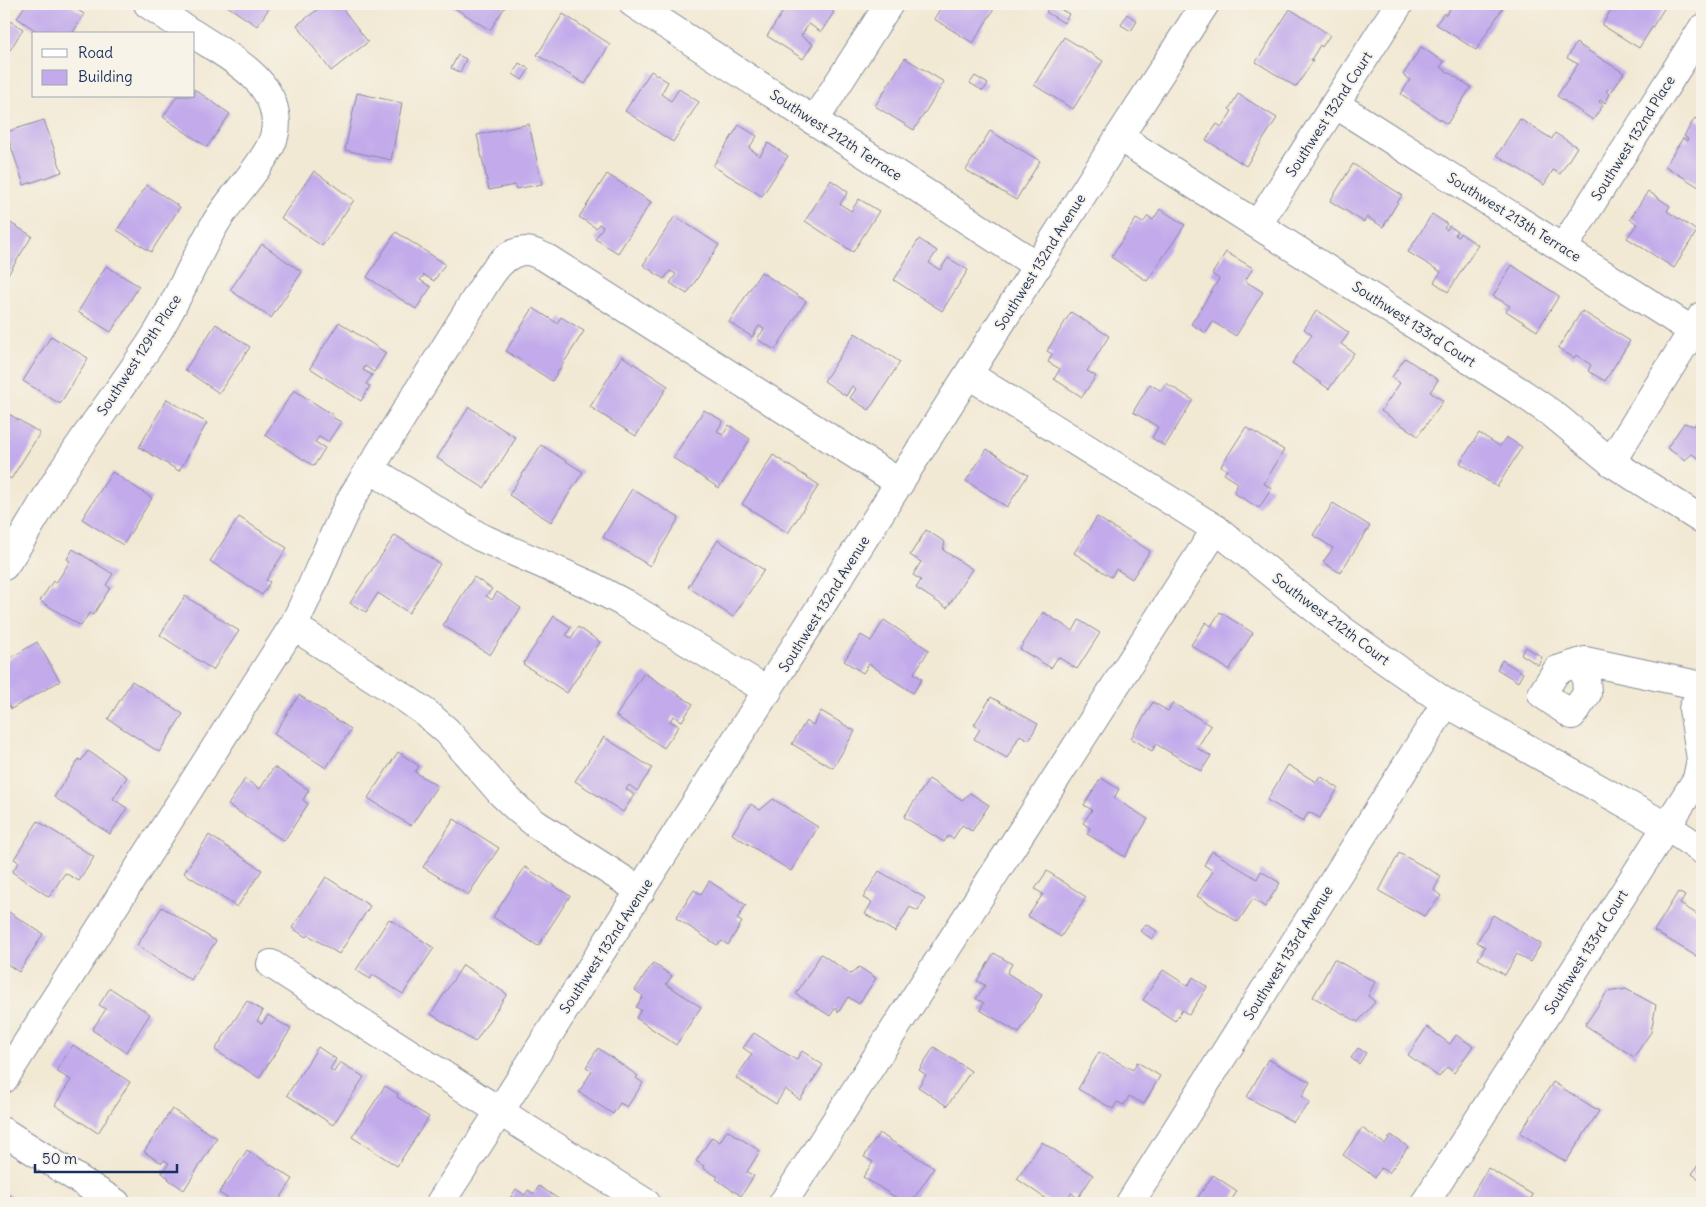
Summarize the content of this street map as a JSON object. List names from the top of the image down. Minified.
{"streets":{"street":["Southwest 132nd Court","Southwest 212th Terrace","Southwest 132nd Place","Southwest 213th Terrace","Southwest 132nd Avenue","Southwest 133rd Court","Southwest 129th Place","Southwest 212th Court","Southwest 133rd Avenue"]},"crossings":[["Southwest 132nd Court","Southwest 213th Terrace"],["Southwest 132nd Court","Southwest 133rd Court"],["Southwest 212th Terrace","Southwest 132nd Avenue"],["Southwest 132nd Place","Southwest 213th Terrace"],["Southwest 132nd Avenue","Southwest 133rd Court"],["Southwest 132nd Avenue","Southwest 212th Court"],["Southwest 133rd Court","Southwest 212th Court"],["Southwest 212th Court","Southwest 133rd Avenue"]],"legend":["Road","Building"],"scale_bar":"50 m"}
